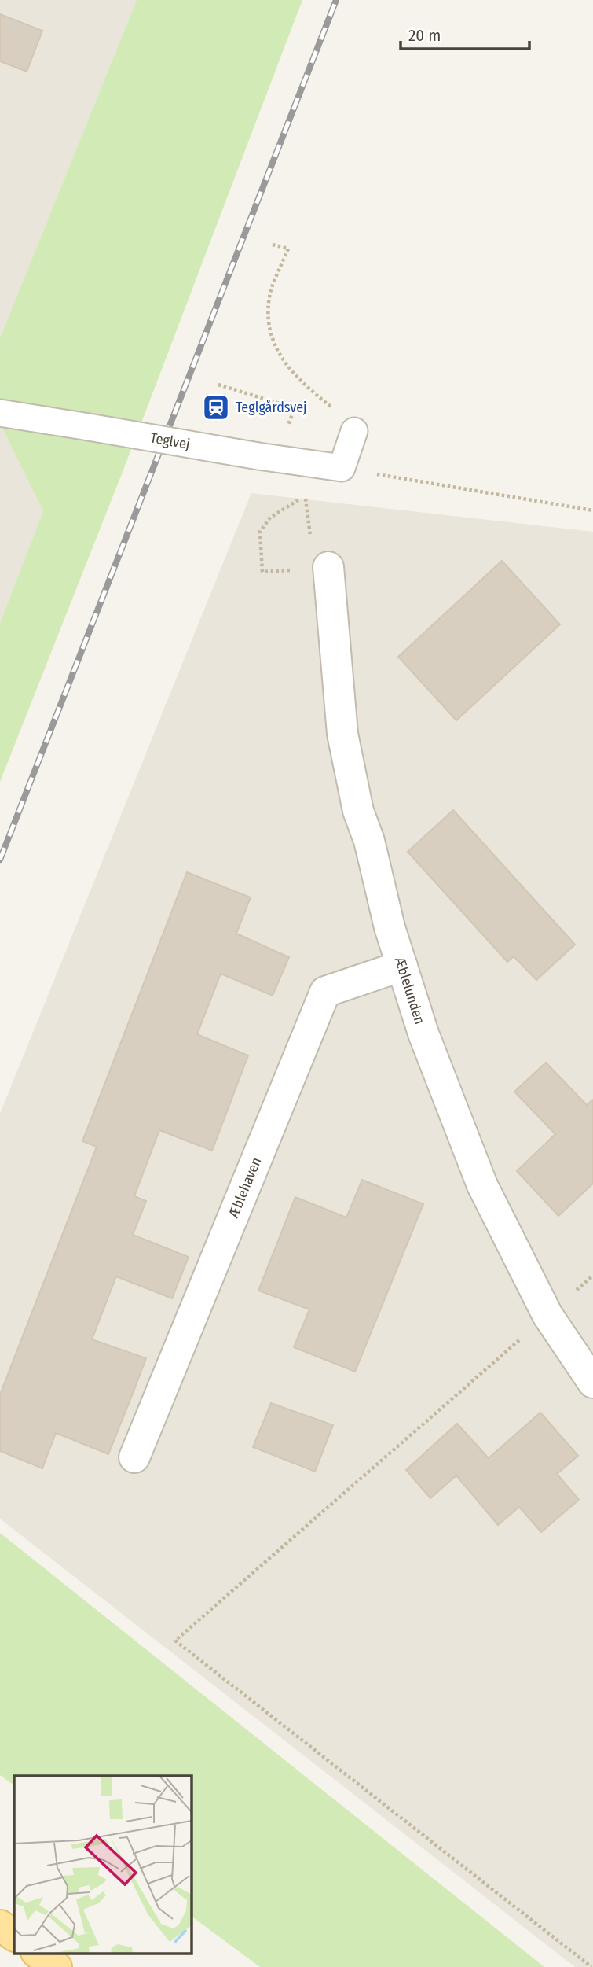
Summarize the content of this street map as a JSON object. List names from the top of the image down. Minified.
{"streets":{"street":["Æblelunden","Æblehaven"],"lane":["Teglvej"]},"crossings":[["Æblelunden","Æblehaven"]],"places":{"station":["Teglgårdsvej"]},"scale_bar":"20 m"}
